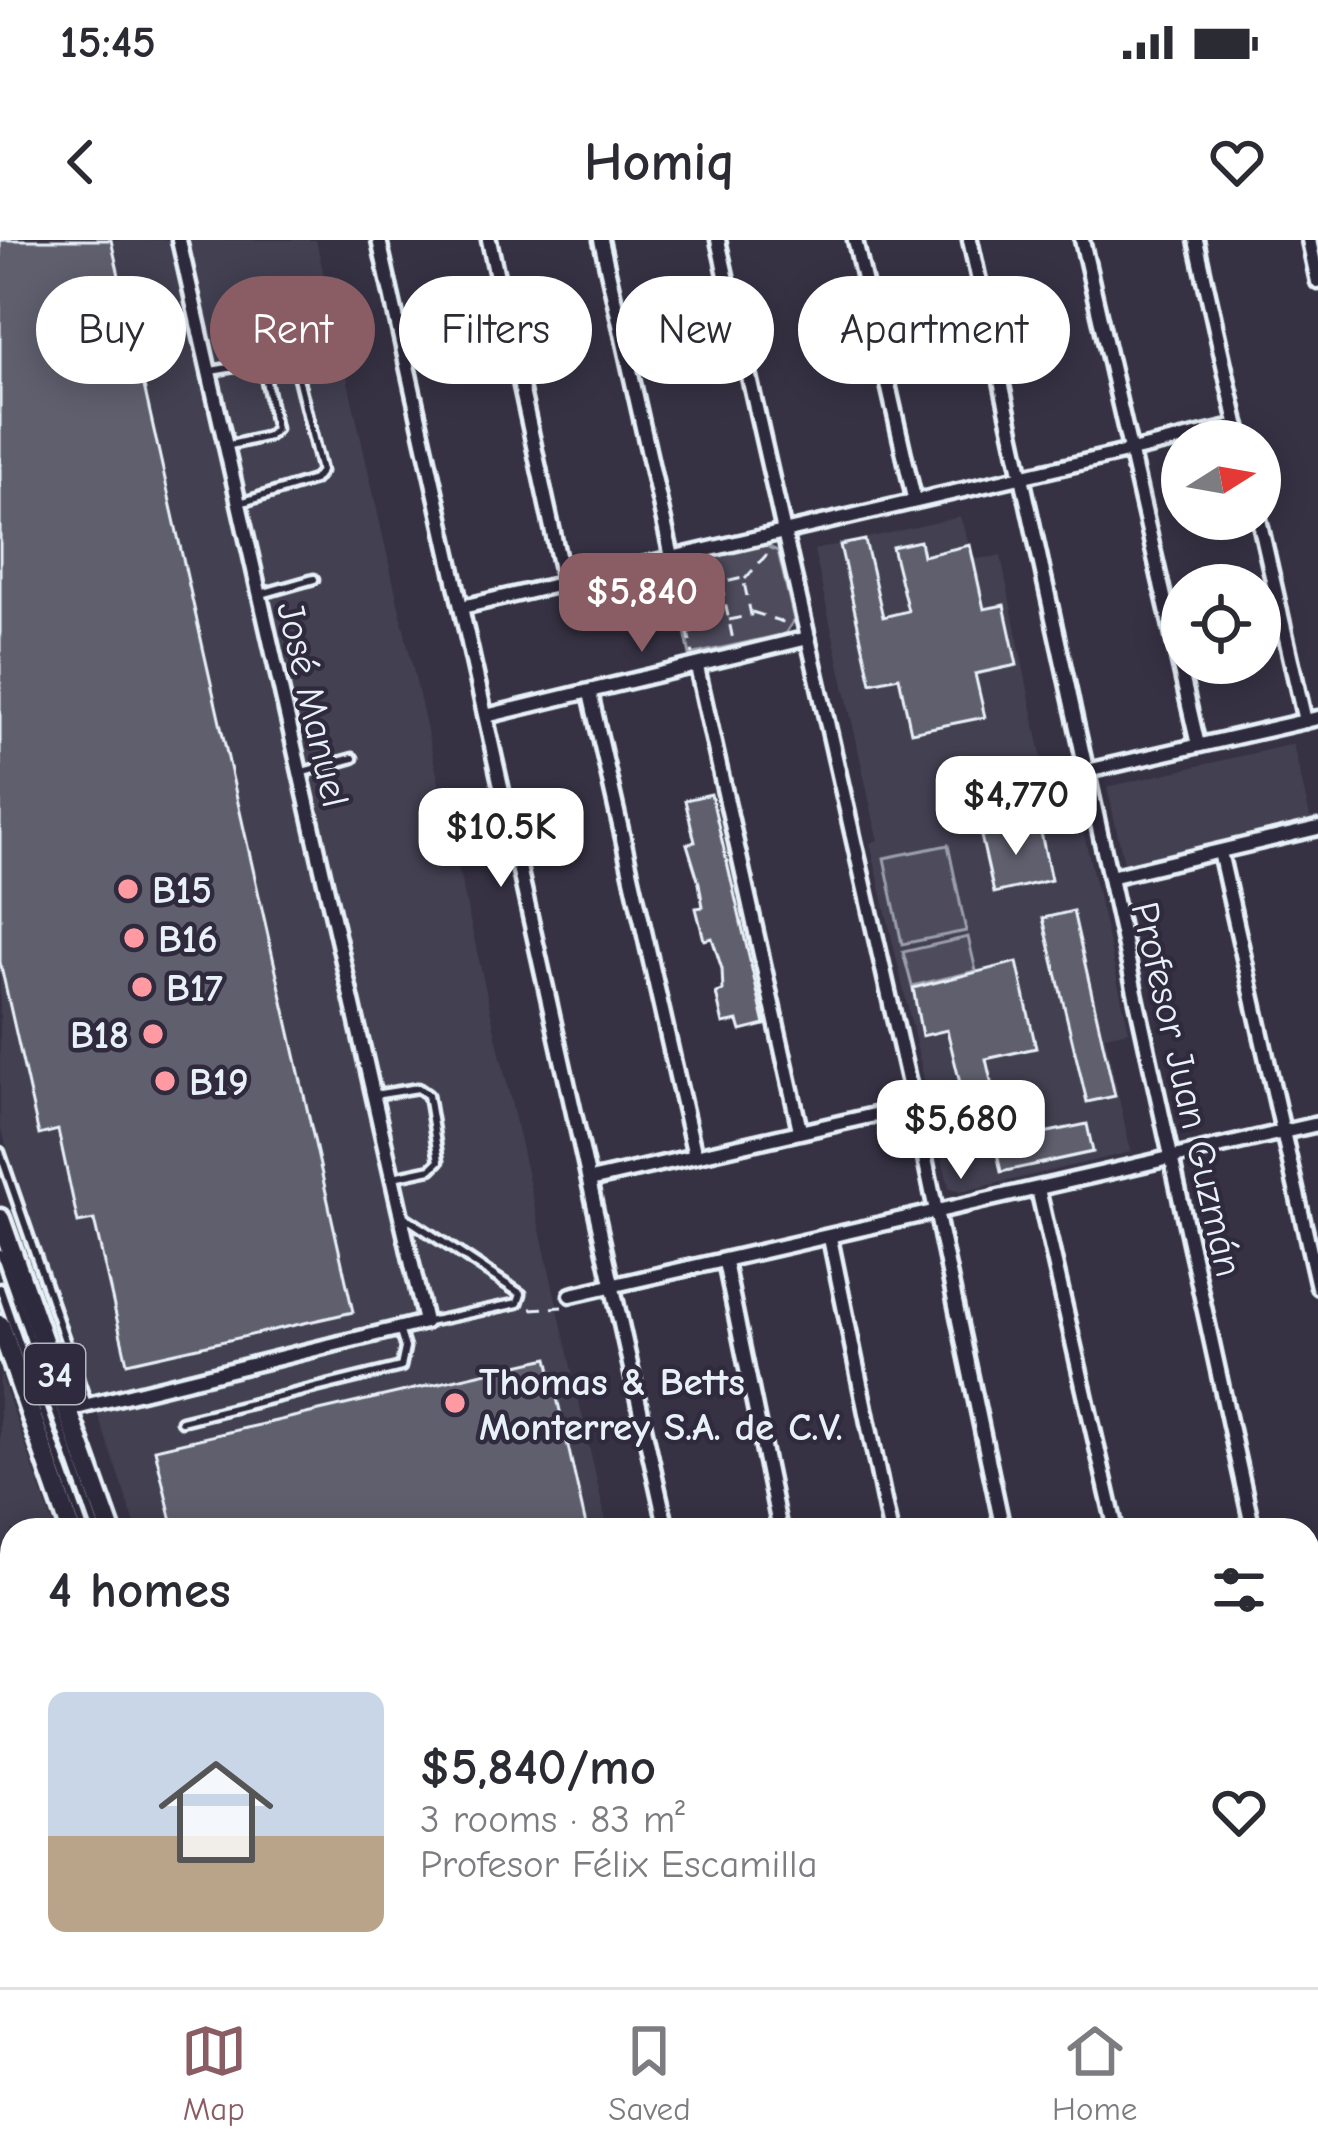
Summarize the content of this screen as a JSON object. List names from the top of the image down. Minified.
{"streets":{"main road":["34"],"street":["José Manuel","Profesor Juan Guzmán"]},"places":["B15","B16","B17","B18","B19","Thomas & Betts Monterrey S.A. de C.V."],"north":"right","page":{"status":"15:45","header":"Homiq","chip":["Buy","Rent","Filters","New","Apartment"],"price":["$5,840","$4,770","$10.5K","$5,680"],"heading":"4 homes","list":[{"name":"$5,840/mo","note":"3 rooms · 83 m² · Profesor Félix Escamilla"}],"tabs":["Map","Saved","Home"]}}
